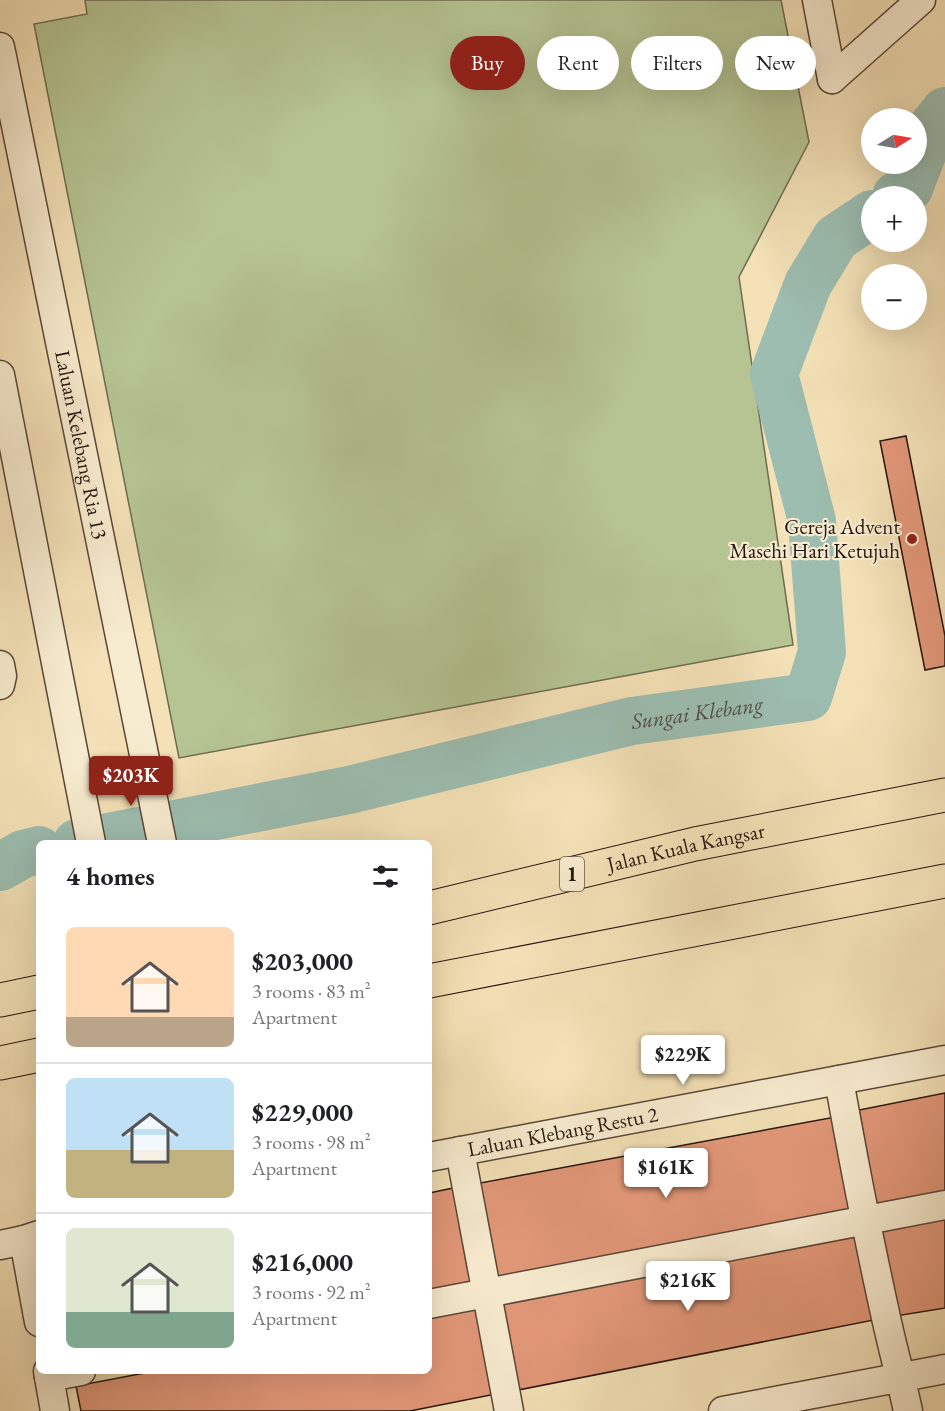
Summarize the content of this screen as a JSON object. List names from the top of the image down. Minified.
{"streets":{"highway":["Jalan Kuala Kangsar","1"],"street":["Laluan Kelebang Ria 13","Laluan Klebang Restu 2"]},"water":["Sungai Klebang"],"places":["Gereja Advent Masehi Hari Ketujuh"],"north":"right","page":{"chip":["Buy","Rent","Filters","New"],"map_buttons":["+","−"],"price":["$203K","$229K","$161K","$216K"],"heading":"4 homes","list":[{"name":"$203,000","note":"3 rooms · 83 m² · Apartment"},{"name":"$229,000","note":"3 rooms · 98 m² · Apartment"},{"name":"$216,000","note":"3 rooms · 92 m² · Apartment"}]}}
